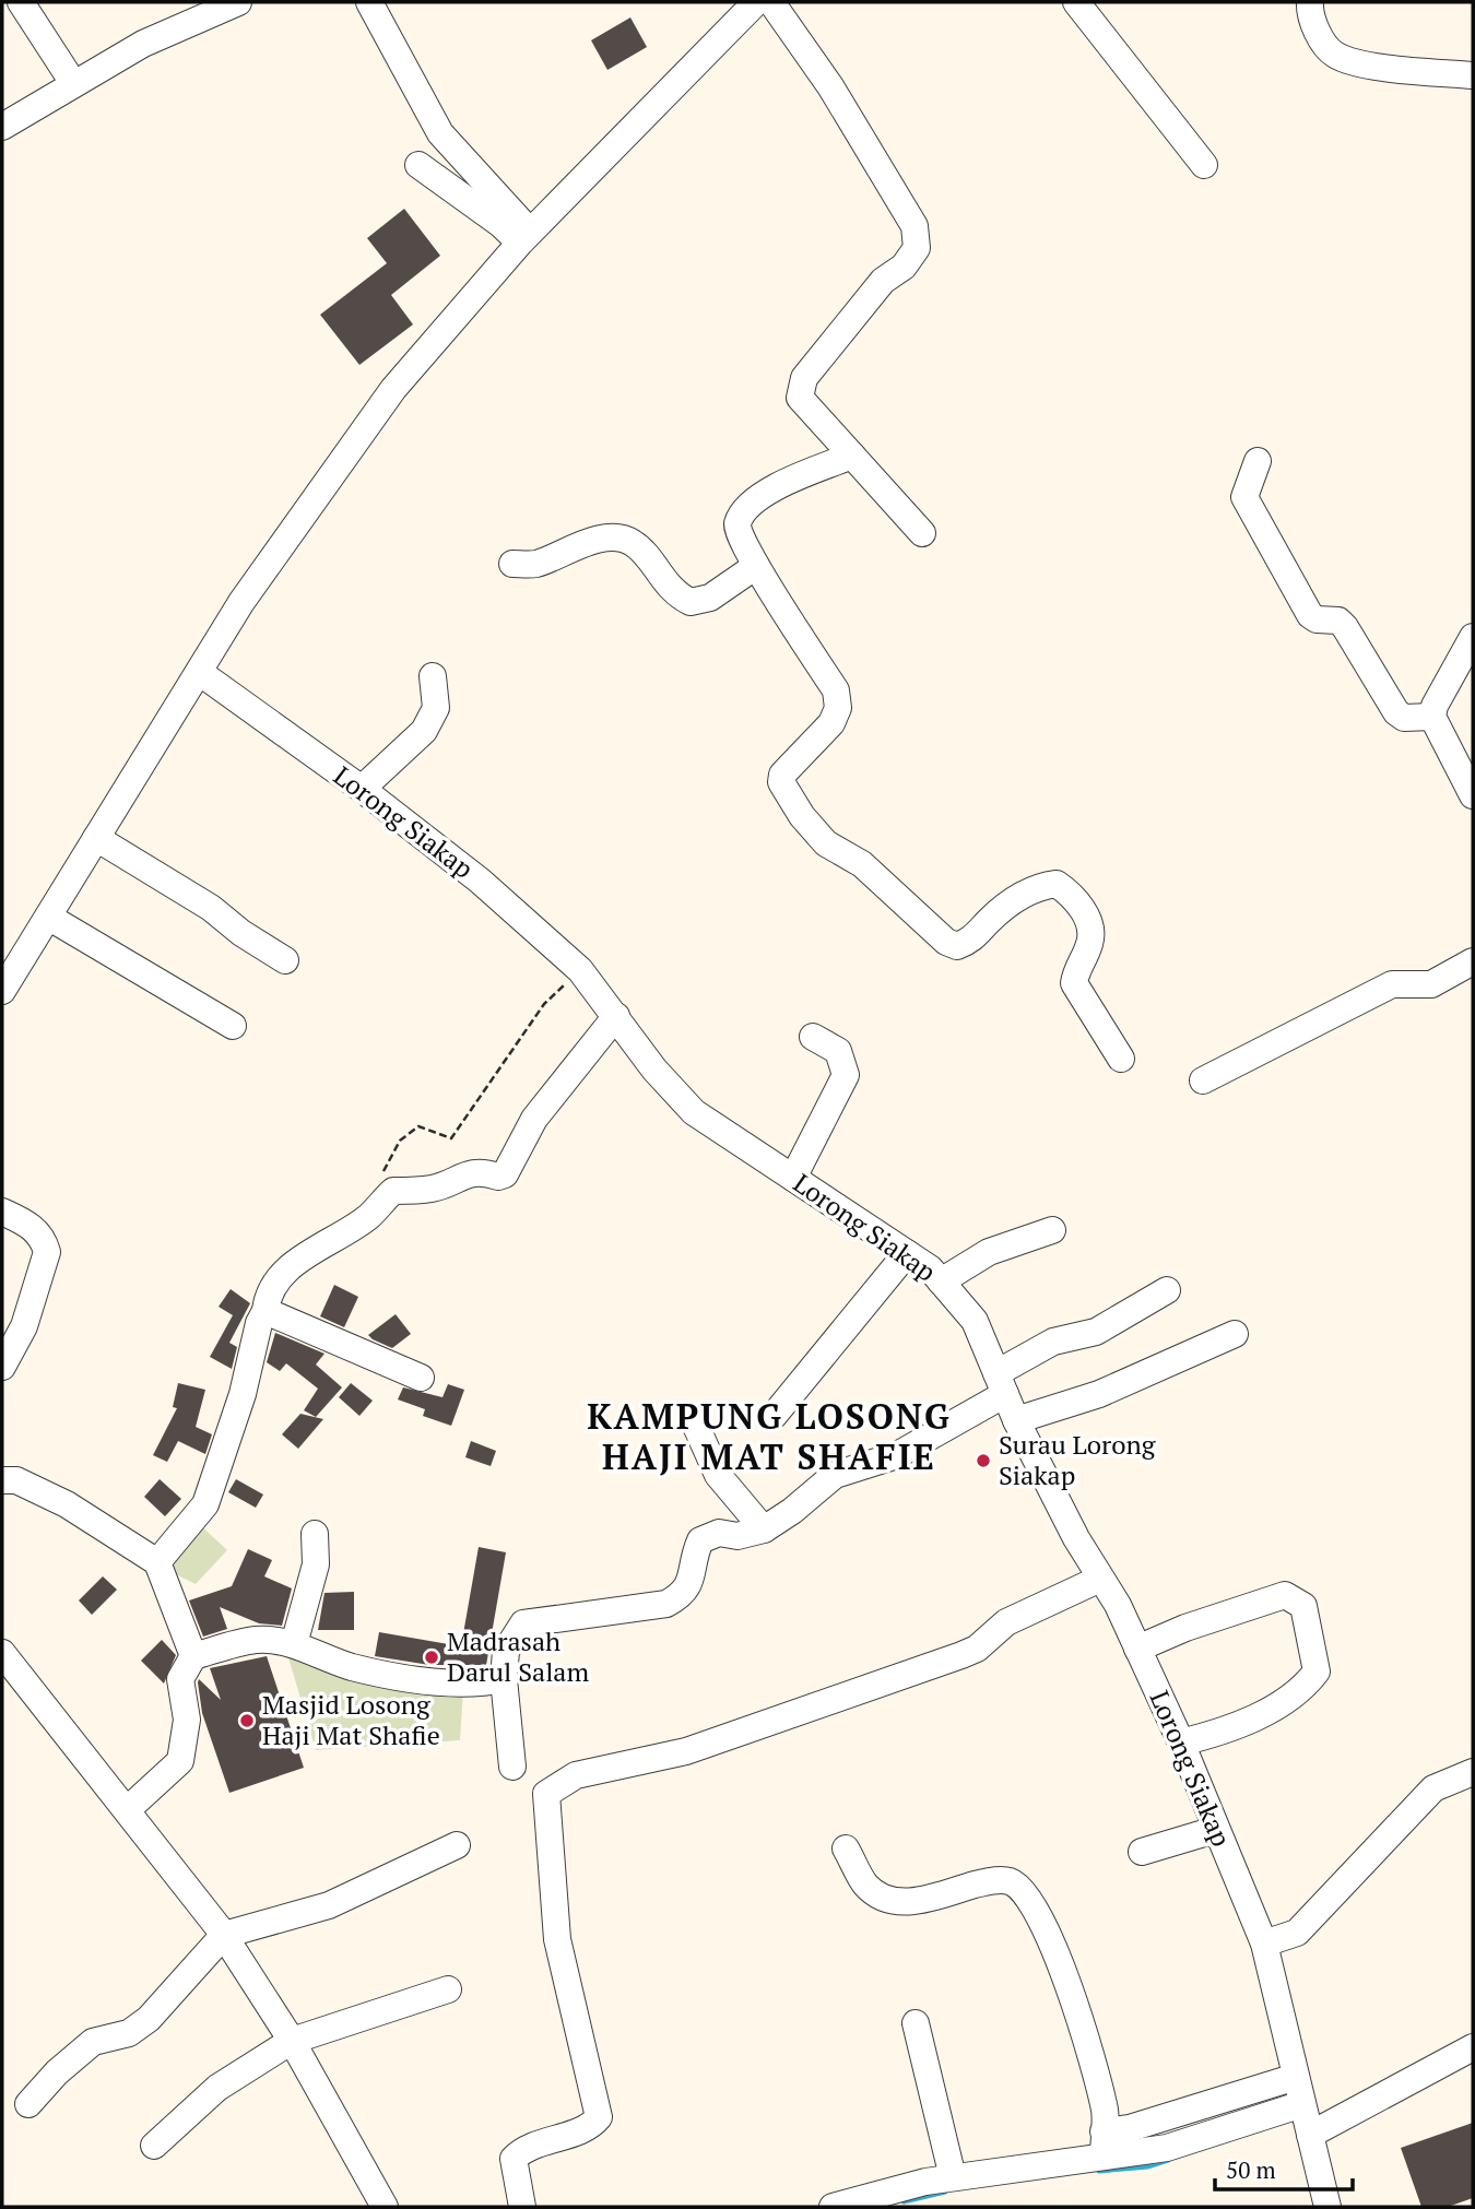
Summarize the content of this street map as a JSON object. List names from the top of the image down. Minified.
{"streets":{"street":["Lorong Siakap"]},"districts":["KAMPUNG LOSONG HAJI MAT SHAFIE"],"places":["Surau Lorong Siakap","Madrasah Darul Salam","Masjid Losong Haji Mat Shafie"],"scale_bar":"50 m"}
